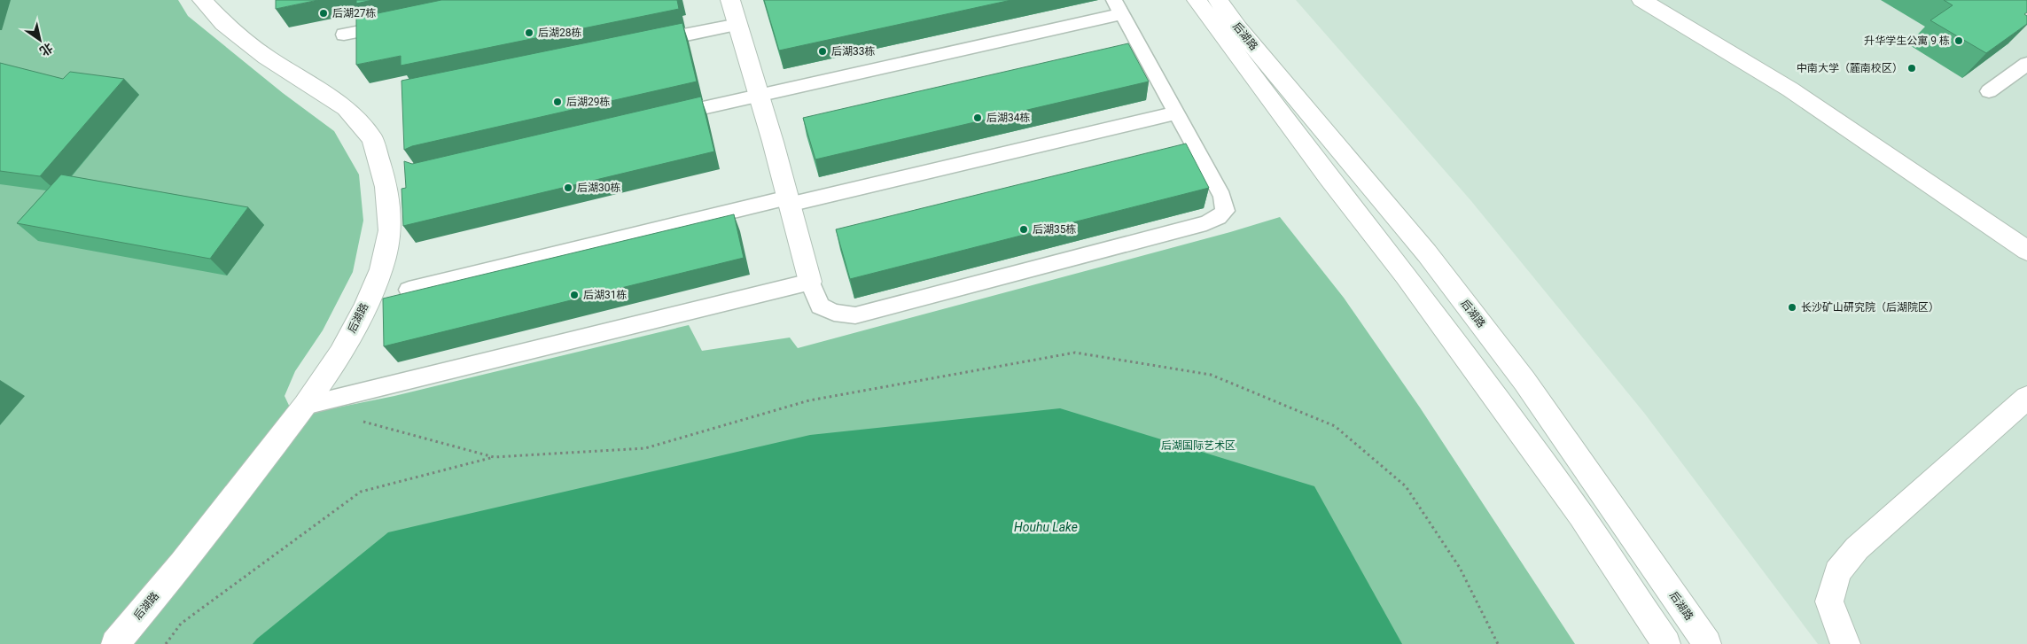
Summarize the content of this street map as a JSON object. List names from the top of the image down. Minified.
{"streets":{"street":["后湖路"]},"water":["Houhu Lake"],"parks":["后湖国际艺术区"],"places":["后湖27栋","后湖28栋","升华学生公寓 9 栋","后湖33栋","中南大学（麓南校区）","后湖29栋","后湖34栋","后湖30栋","后湖35栋","后湖31栋","长沙矿山研究院（后湖院区）"],"north":"bottom right"}
